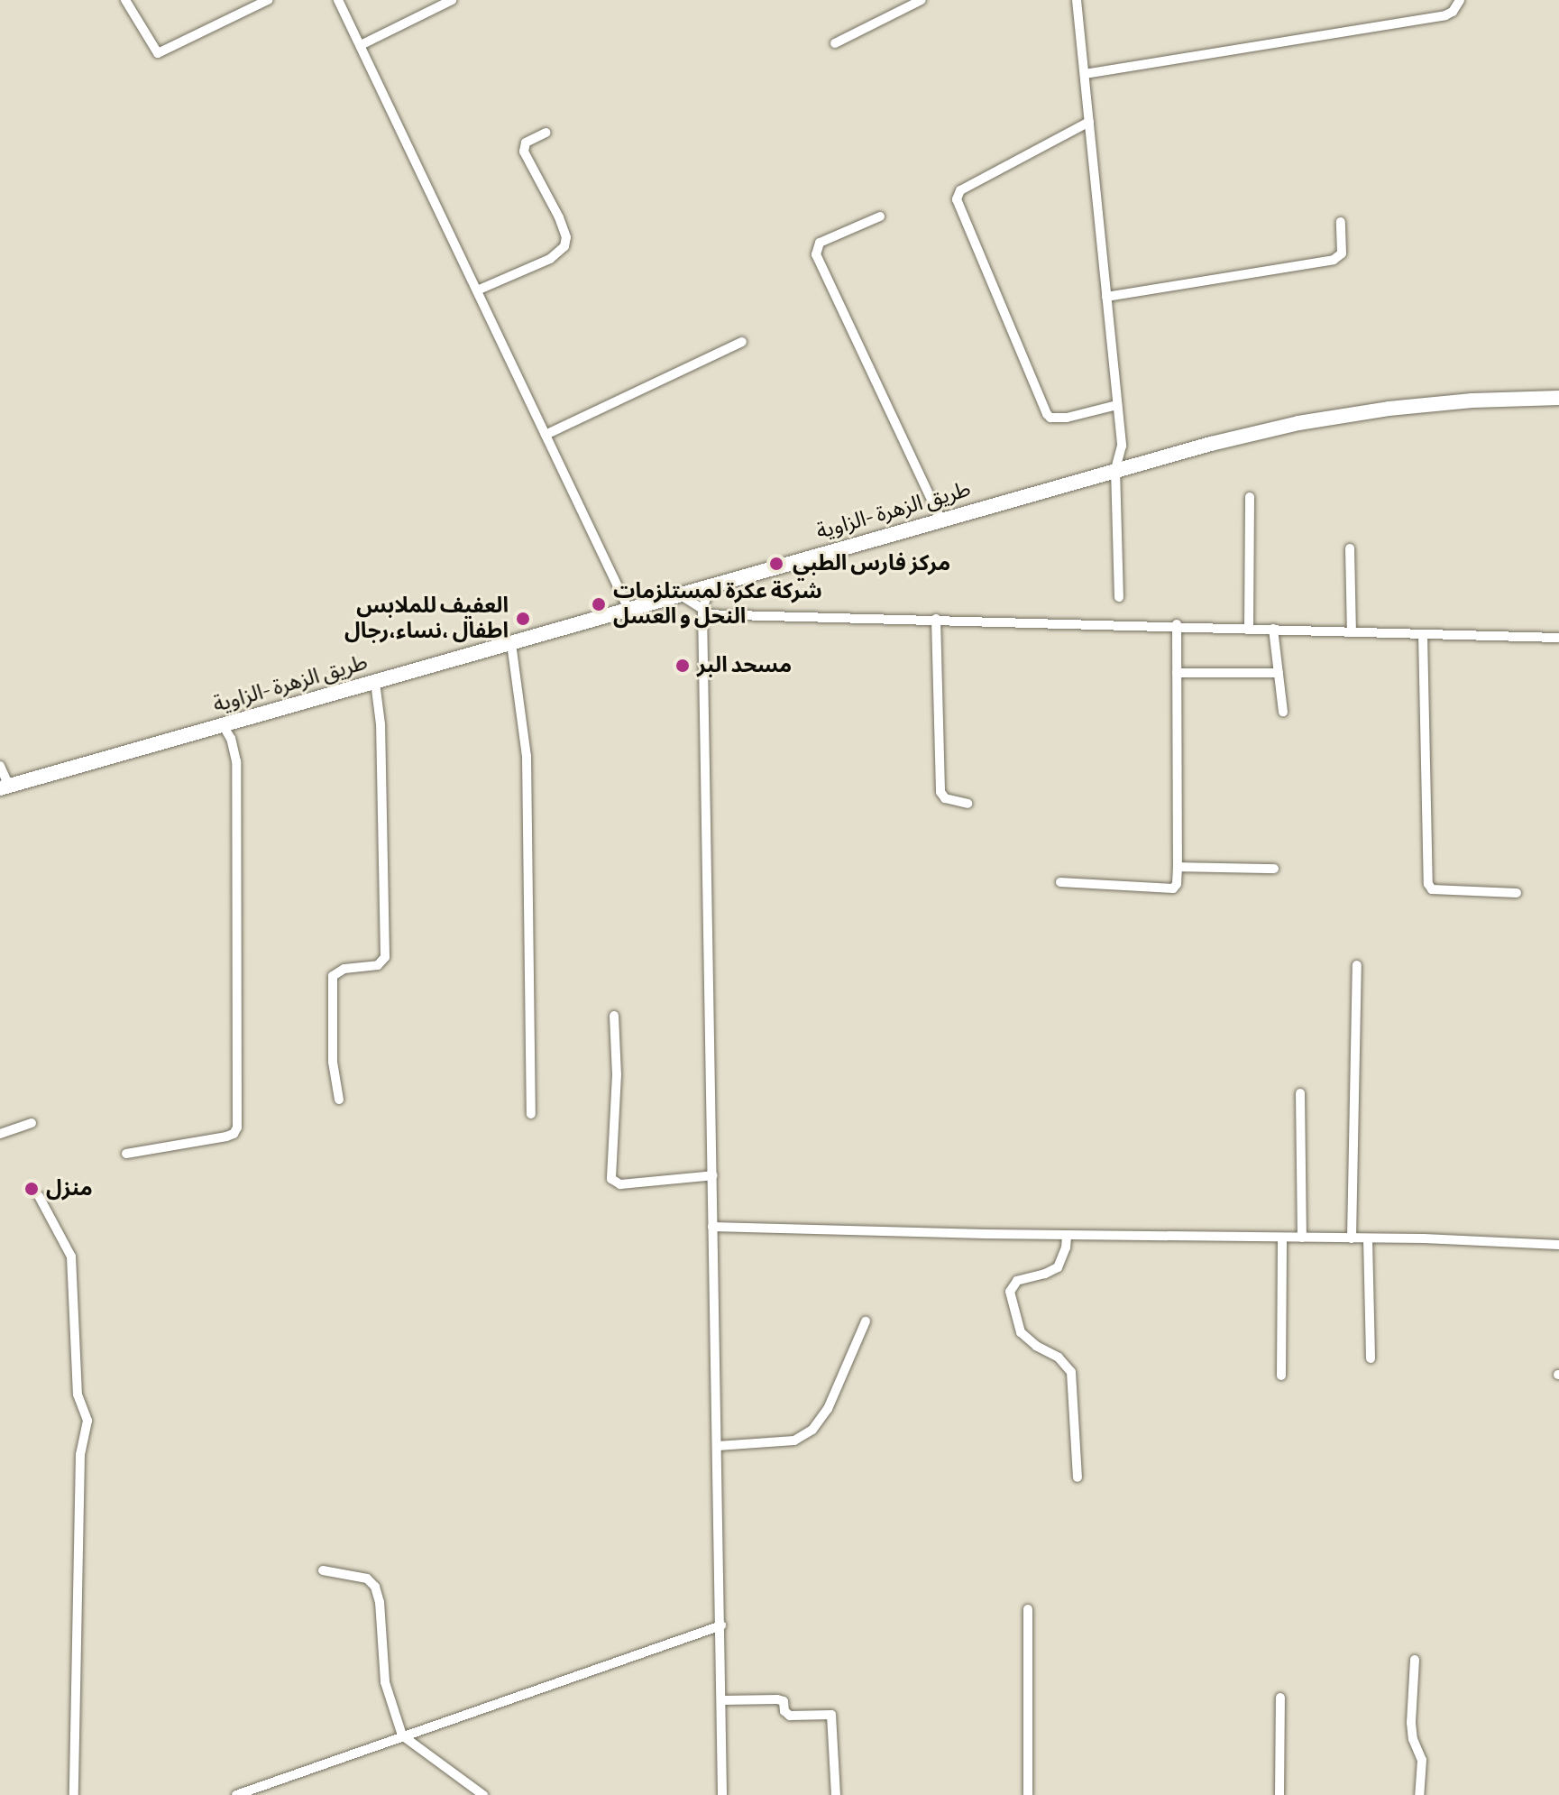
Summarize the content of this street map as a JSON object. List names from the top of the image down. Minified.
{"streets":{"main road":["طريق الزهرة -الزاوية"]},"places":["مركز فارس الطبي","شركة عكرة لمستلزمات النحل و العسل","العفيف للملابس اطفال ،نساء،رجال","مسحد البر","منزل"]}
